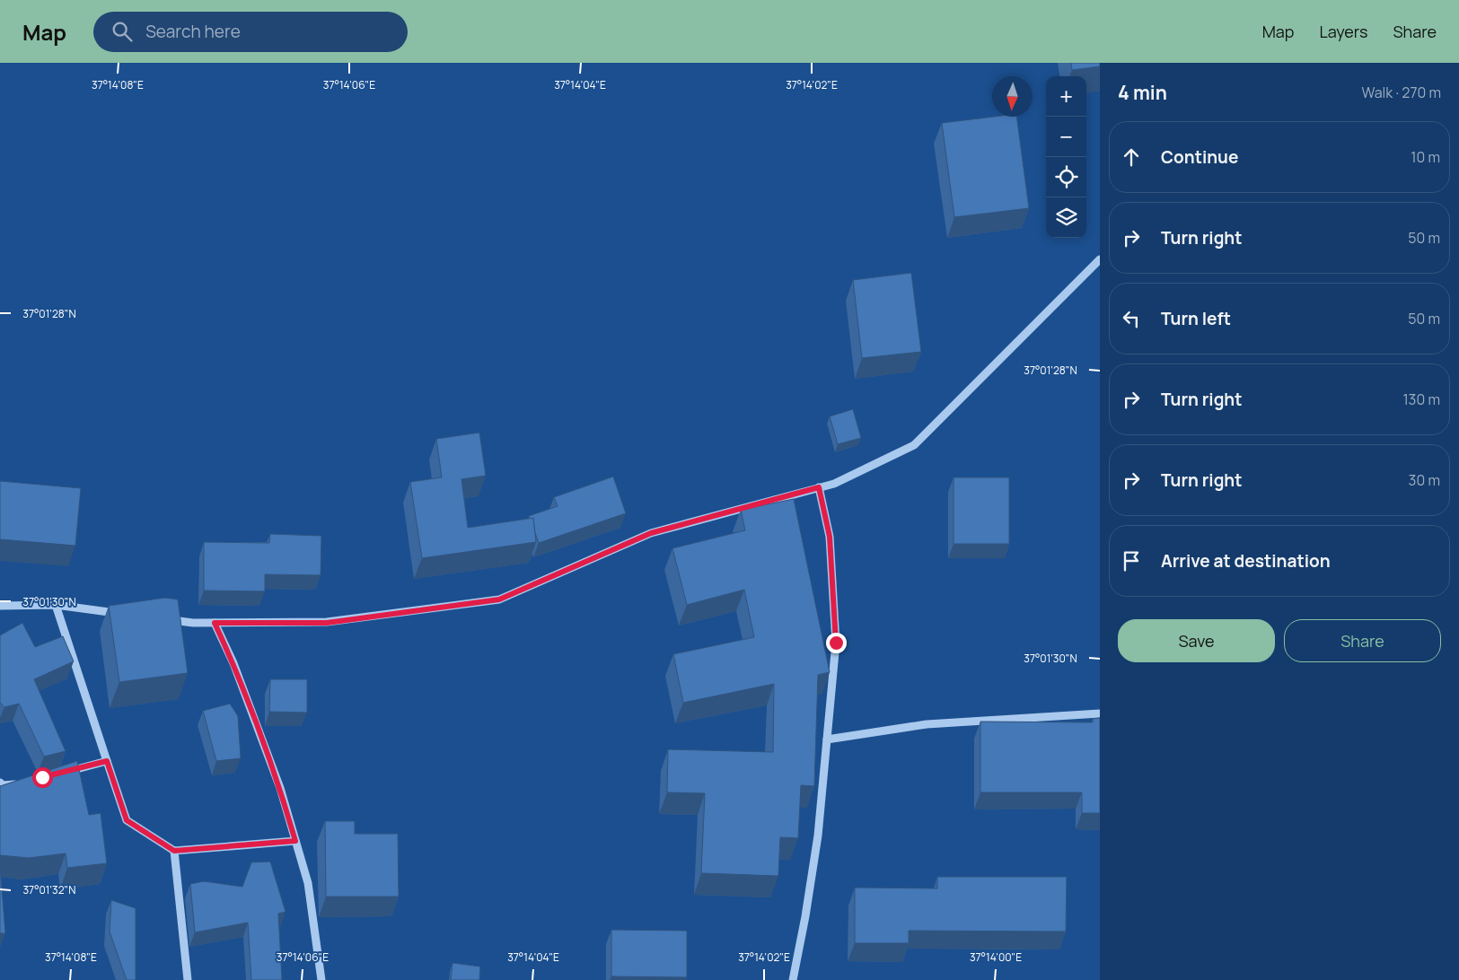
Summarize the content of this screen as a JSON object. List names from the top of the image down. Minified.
{"north":"bottom","page":{"header":"Map","search":"Search here","nav":["Map","Layers","Share"],"heading":["4 min","Walk · 270 m"],"map_buttons":["+","−"],"list":[["Continue","10 m"],["Turn right","50 m"],["Turn left","50 m"],["Turn right","130 m"],["Turn right","30 m"],"Arrive at destination"],"buttons":["Save","Share"]},"coordinates":["37°14'08\"E","37°14'06\"E","37°14'04\"E","37°14'02\"E","37°01'28\"N","37°01'30\"N","37°01'32\"N","37°14'00\"E"]}
